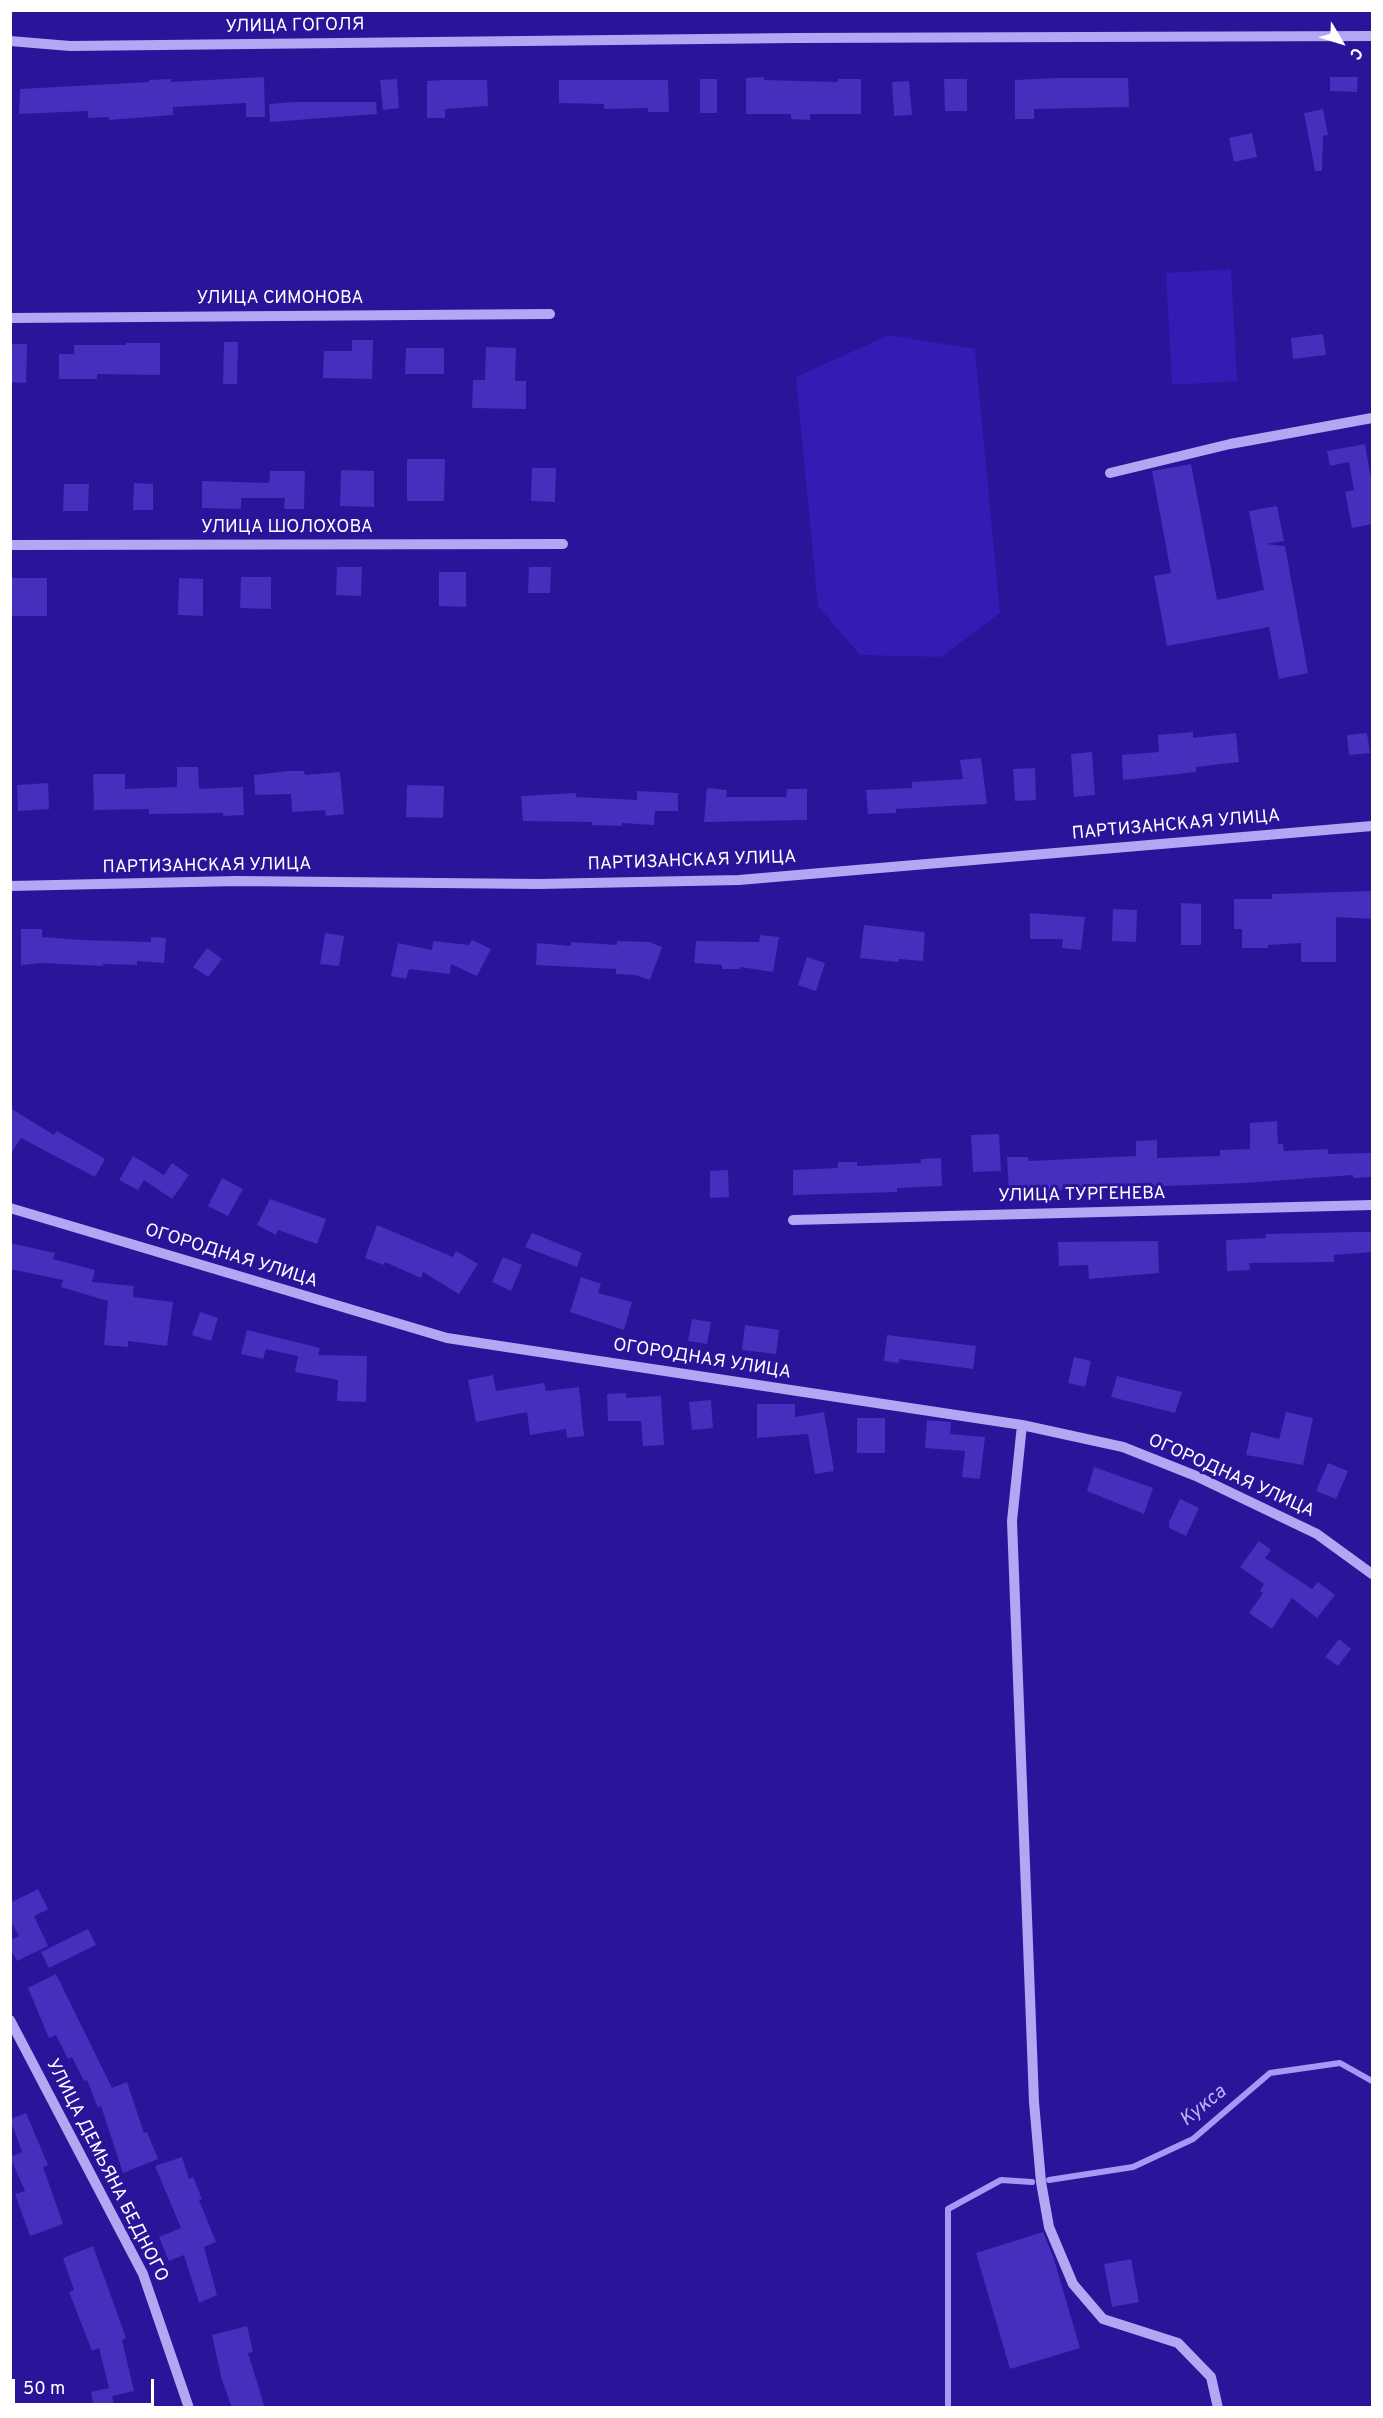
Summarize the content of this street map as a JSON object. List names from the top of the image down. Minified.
{"streets":{"street":["УЛИЦА ГОГОЛЯ","УЛИЦА СИМОНОВА","УЛИЦА ШОЛОХОВА","ПАРТИЗАНСКАЯ УЛИЦА","УЛИЦА ТУРГЕНЕВА","ОГОРОДНАЯ УЛИЦА","УЛИЦА ДЕМЬЯНА БЕДНОГО"]},"water":["Кукса"],"scale_bar":"50 m","north":"bottom right"}
